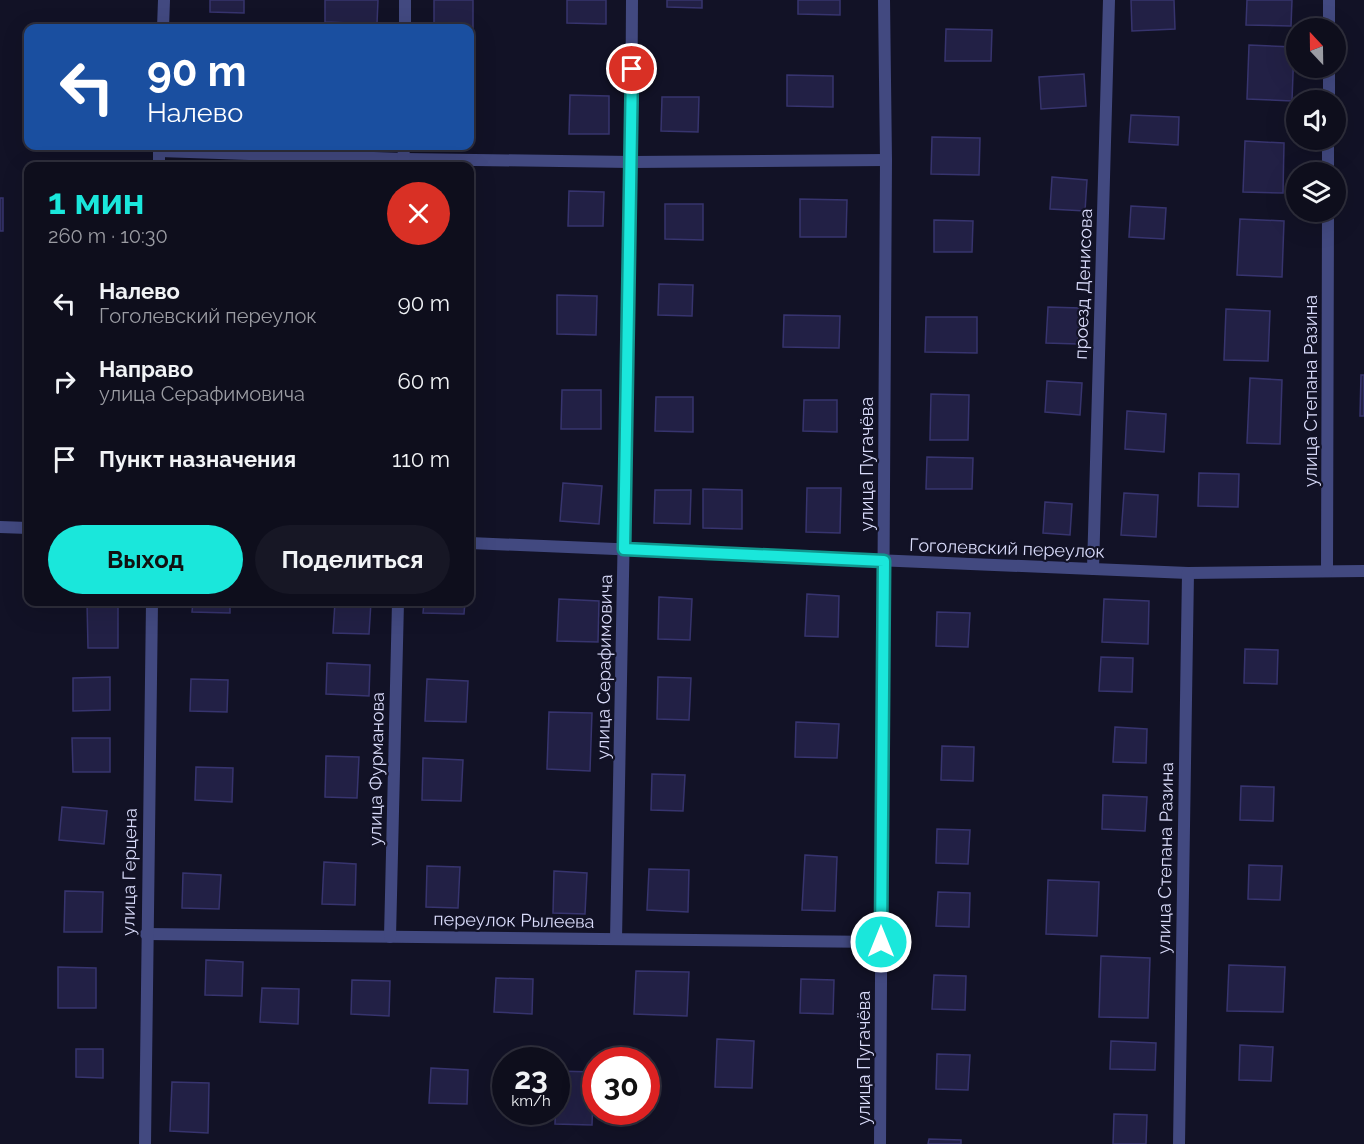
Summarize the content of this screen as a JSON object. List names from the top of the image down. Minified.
{"streets":{"street":["проезд Денисова","улица Степана Разина","улица Пугачёва","Гоголевский переулок","улица Серафимовича","улица Фурманова","улица Герцена","переулок Рылеева"]},"crossings":[["проезд Денисова","Гоголевский переулок"],["улица Степана Разина","Гоголевский переулок"],["улица Пугачёва","Гоголевский переулок"],["улица Пугачёва","переулок Рылеева"],["Гоголевский переулок","улица Серафимовича"],["улица Серафимовича","переулок Рылеева"],["улица Фурманова","переулок Рылеева"],["улица Герцена","переулок Рылеева"]],"north":"top","page":{"turn":["90 m","Налево"],"heading":["1 мин","260 m · 10:30"],"list":[{"name":"Налево","note":"Гоголевский переулок","value":"90 m"},{"name":"Направо","note":"улица Серафимовича","value":"60 m"},{"name":"Пункт назначения","value":"110 m"}],"buttons":["Выход","Поделиться"],"speed":"23 km/h","limit":"30"}}
